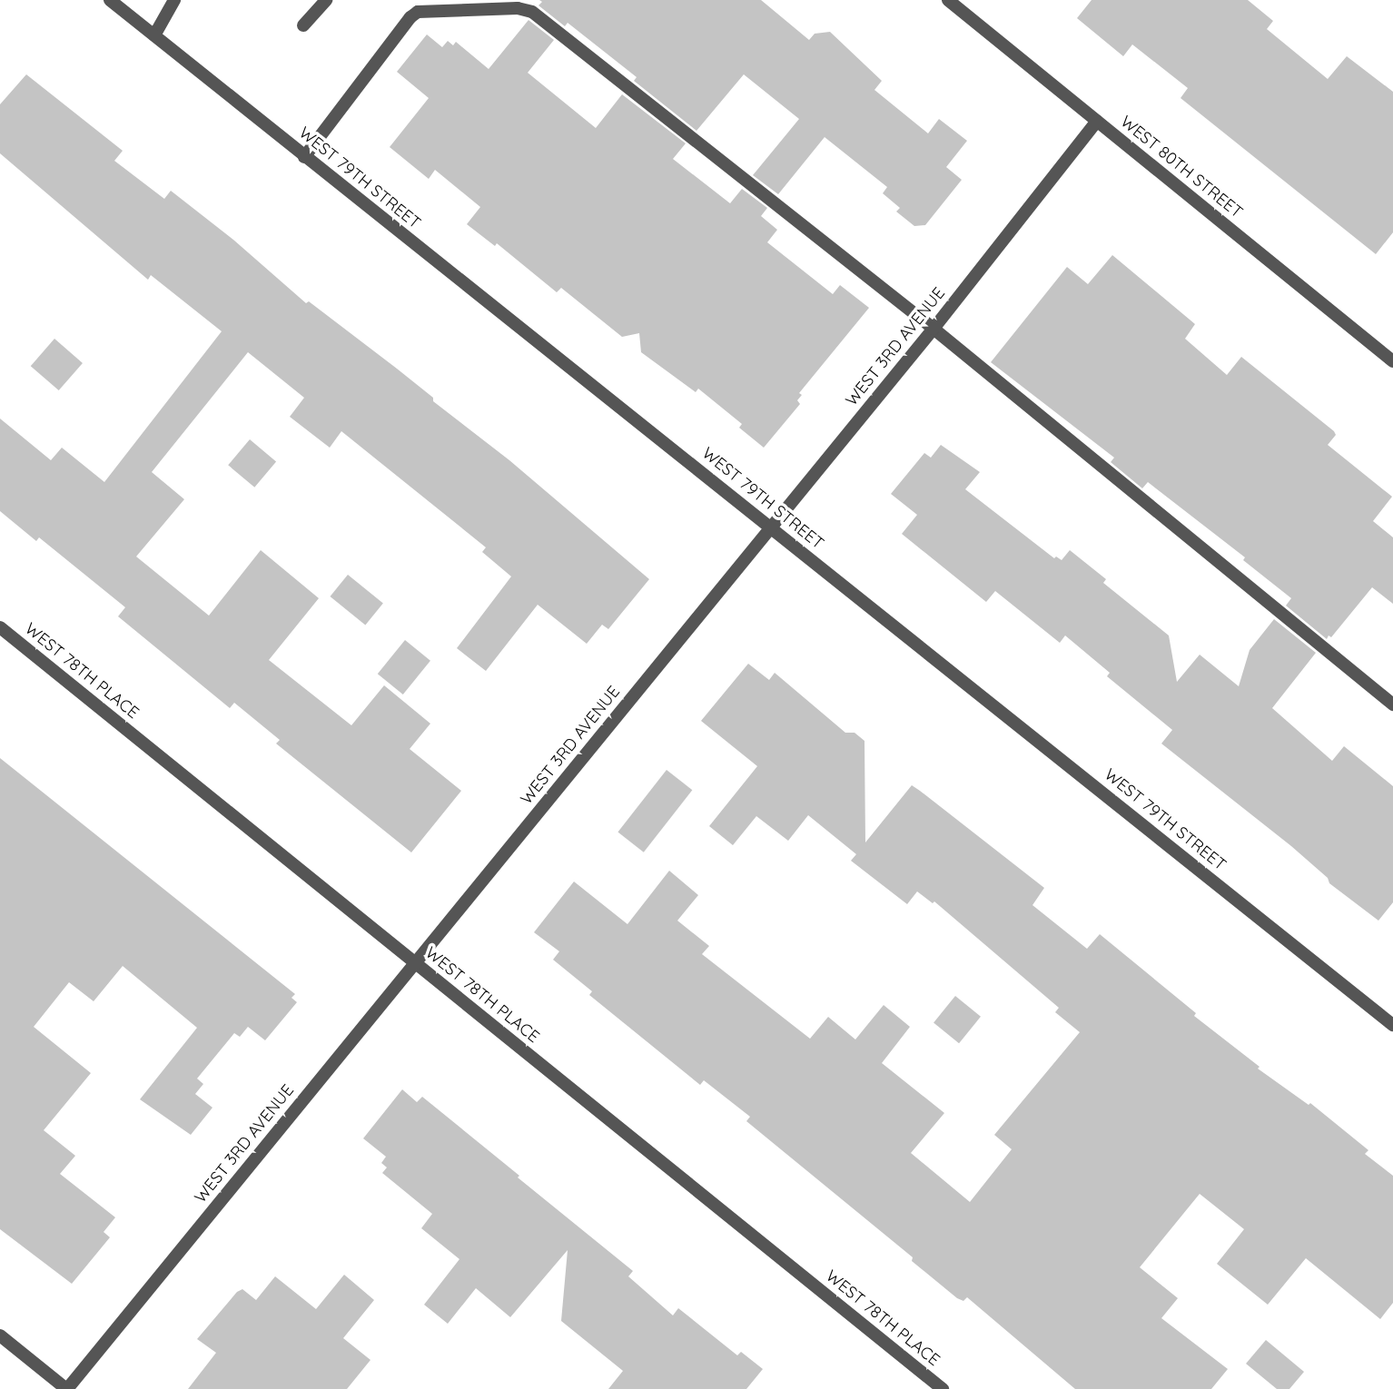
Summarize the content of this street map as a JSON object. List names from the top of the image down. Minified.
{"streets":{"street":["WEST 80TH STREET","WEST 79TH STREET","WEST 3RD AVENUE","WEST 78TH PLACE"]},"crossings":[["WEST 80TH STREET","WEST 3RD AVENUE"],["WEST 79TH STREET","WEST 3RD AVENUE"],["WEST 3RD AVENUE","WEST 78TH PLACE"]]}
